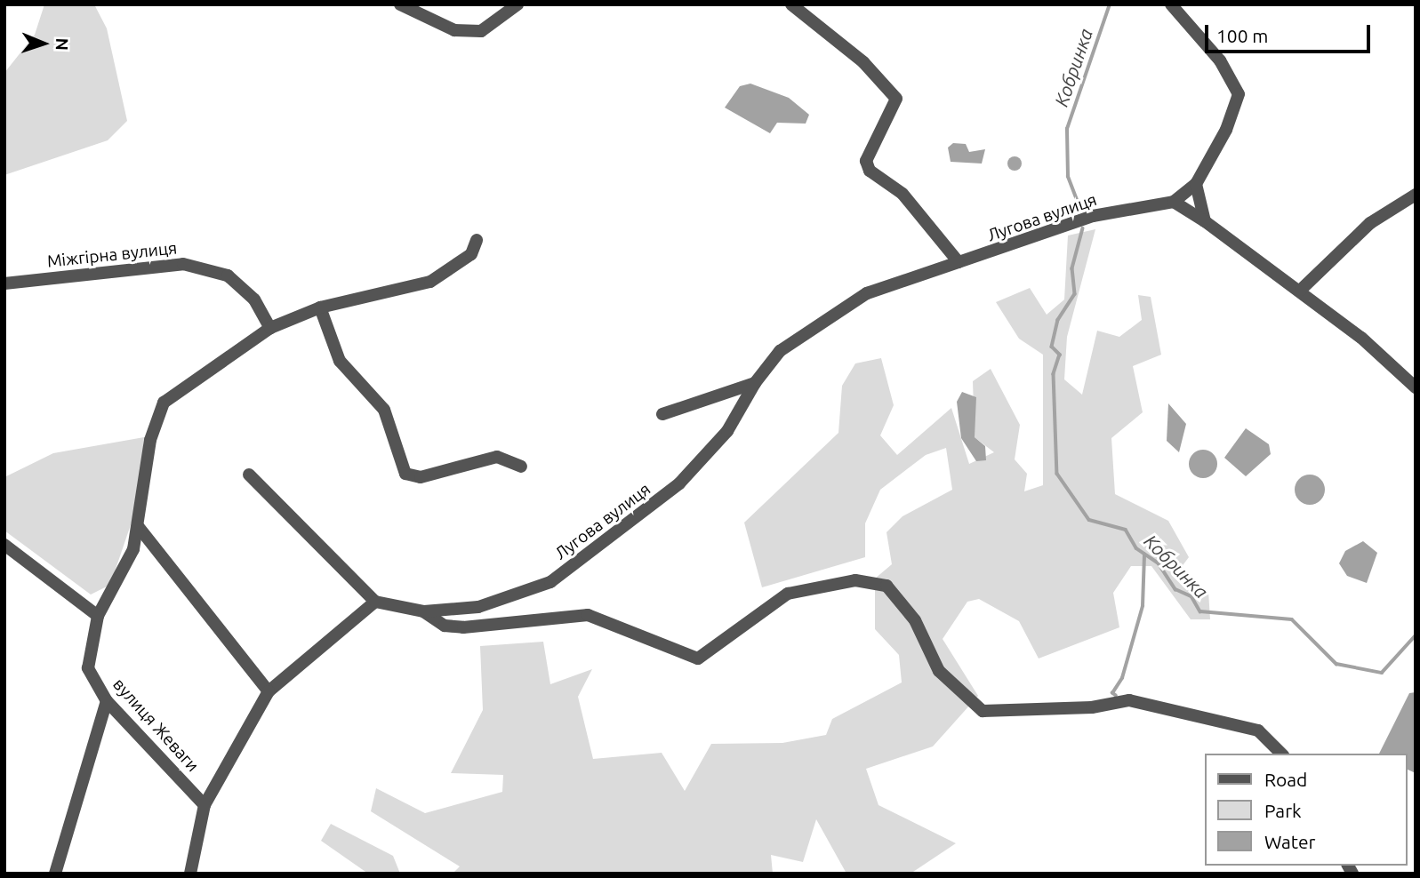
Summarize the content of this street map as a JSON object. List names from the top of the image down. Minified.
{"streets":{"street":["Лугова вулиця","Міжгірна вулиця","вулиця Жеваги"]},"crossings":[["Лугова вулиця","вулиця Жеваги"],["Міжгірна вулиця","вулиця Жеваги"]],"water":["Кобринка"],"legend":["Road","Park","Water"],"scale_bar":"100 m","north":"right"}
